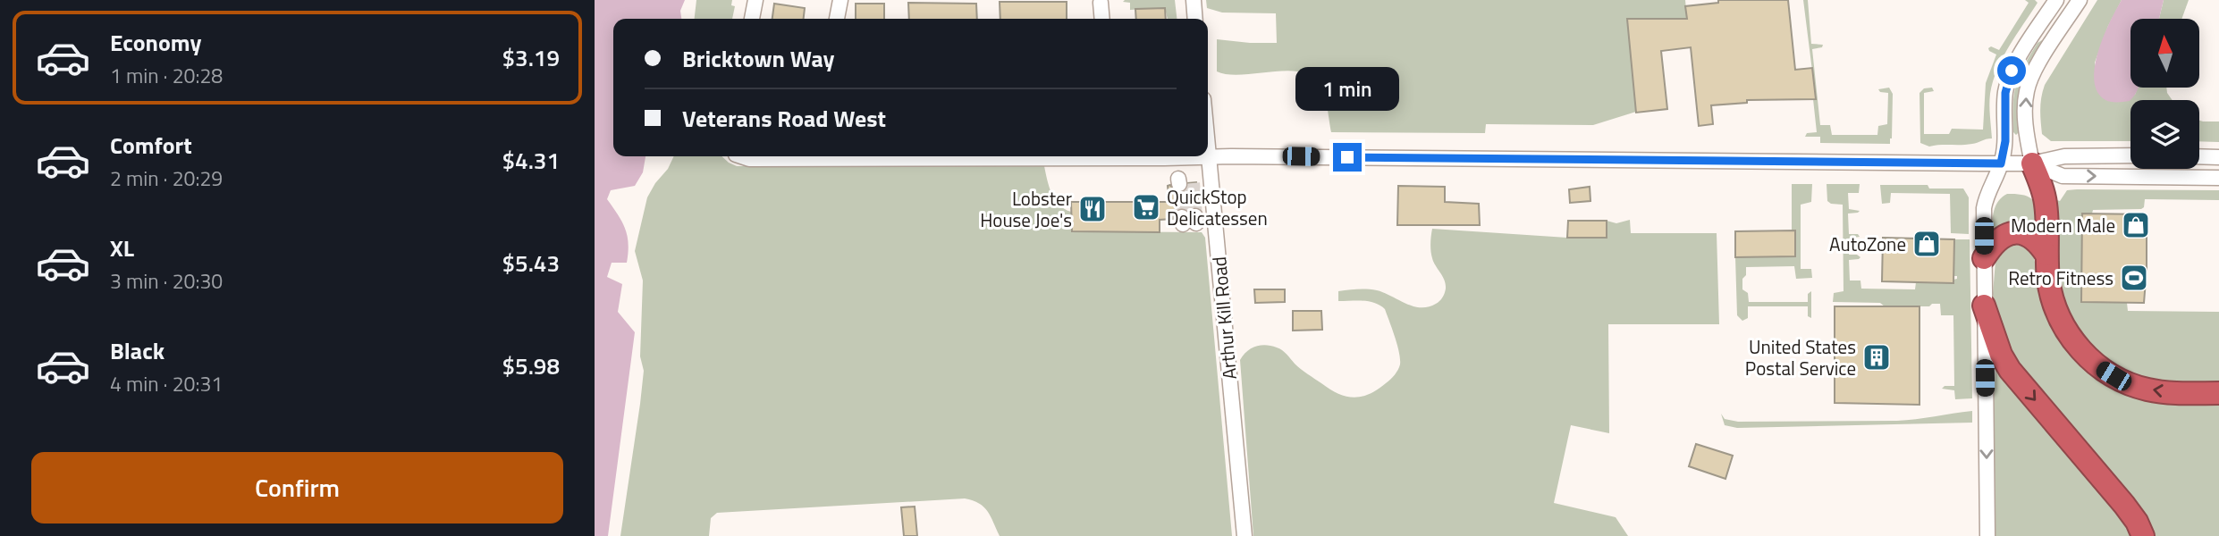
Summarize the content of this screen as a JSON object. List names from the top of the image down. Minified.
{"streets":{"street":["Arthur Kill Road"]},"places":{"supermarket":["QuickStop Delicatessen"],"restaurant":["Lobster House Joe's"],"shop":["Modern Male","AutoZone"],"sports":["Retro Fitness"],"building":["United States Postal Service"]},"north":"top","page":{"list":[{"name":"Economy","note":"1 min · 20:28","value":"$3.19"},{"name":"Comfort","note":"2 min · 20:29","value":"$4.31"},{"name":"XL","note":"3 min · 20:30","value":"$5.43"},{"name":"Black","note":"4 min · 20:31","value":"$5.98"}],"banner":["Bricktown Way","Veterans Road West"],"bubble":"1 min","buttons":"Confirm"}}
